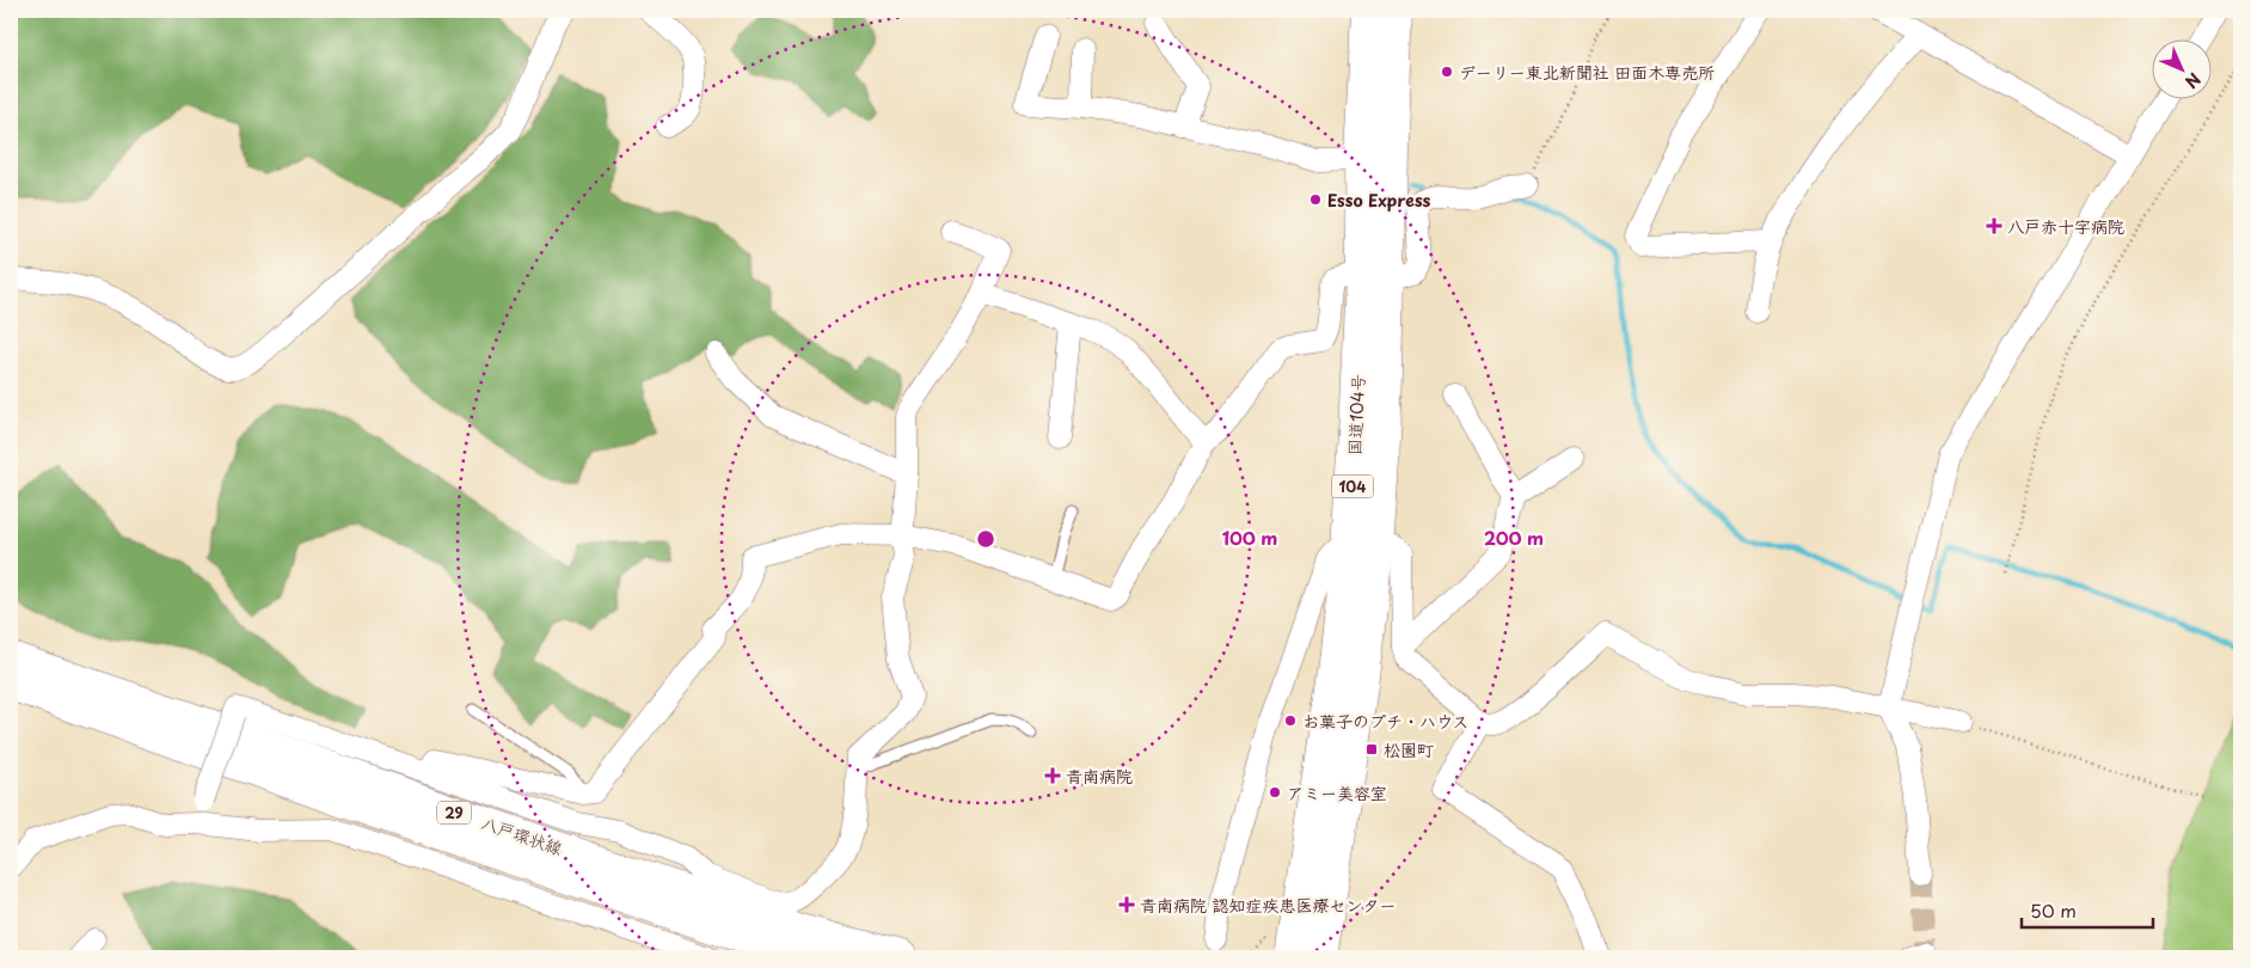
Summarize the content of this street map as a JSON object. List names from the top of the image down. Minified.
{"streets":{"main road":["国道104号","104","29","八戸環状線"]},"places":{"other":["デーリー東北新聞社 田面木専売所","Esso Express","お菓子のプチ・ハウス","アミー美容室"],"health":["八戸赤十字病院","青南病院","青南病院 認知症疾患医療センター"],"transit":["松園町"]},"scale_bar":"50 m","north":"bottom right","rings":["100 m","200 m"]}
